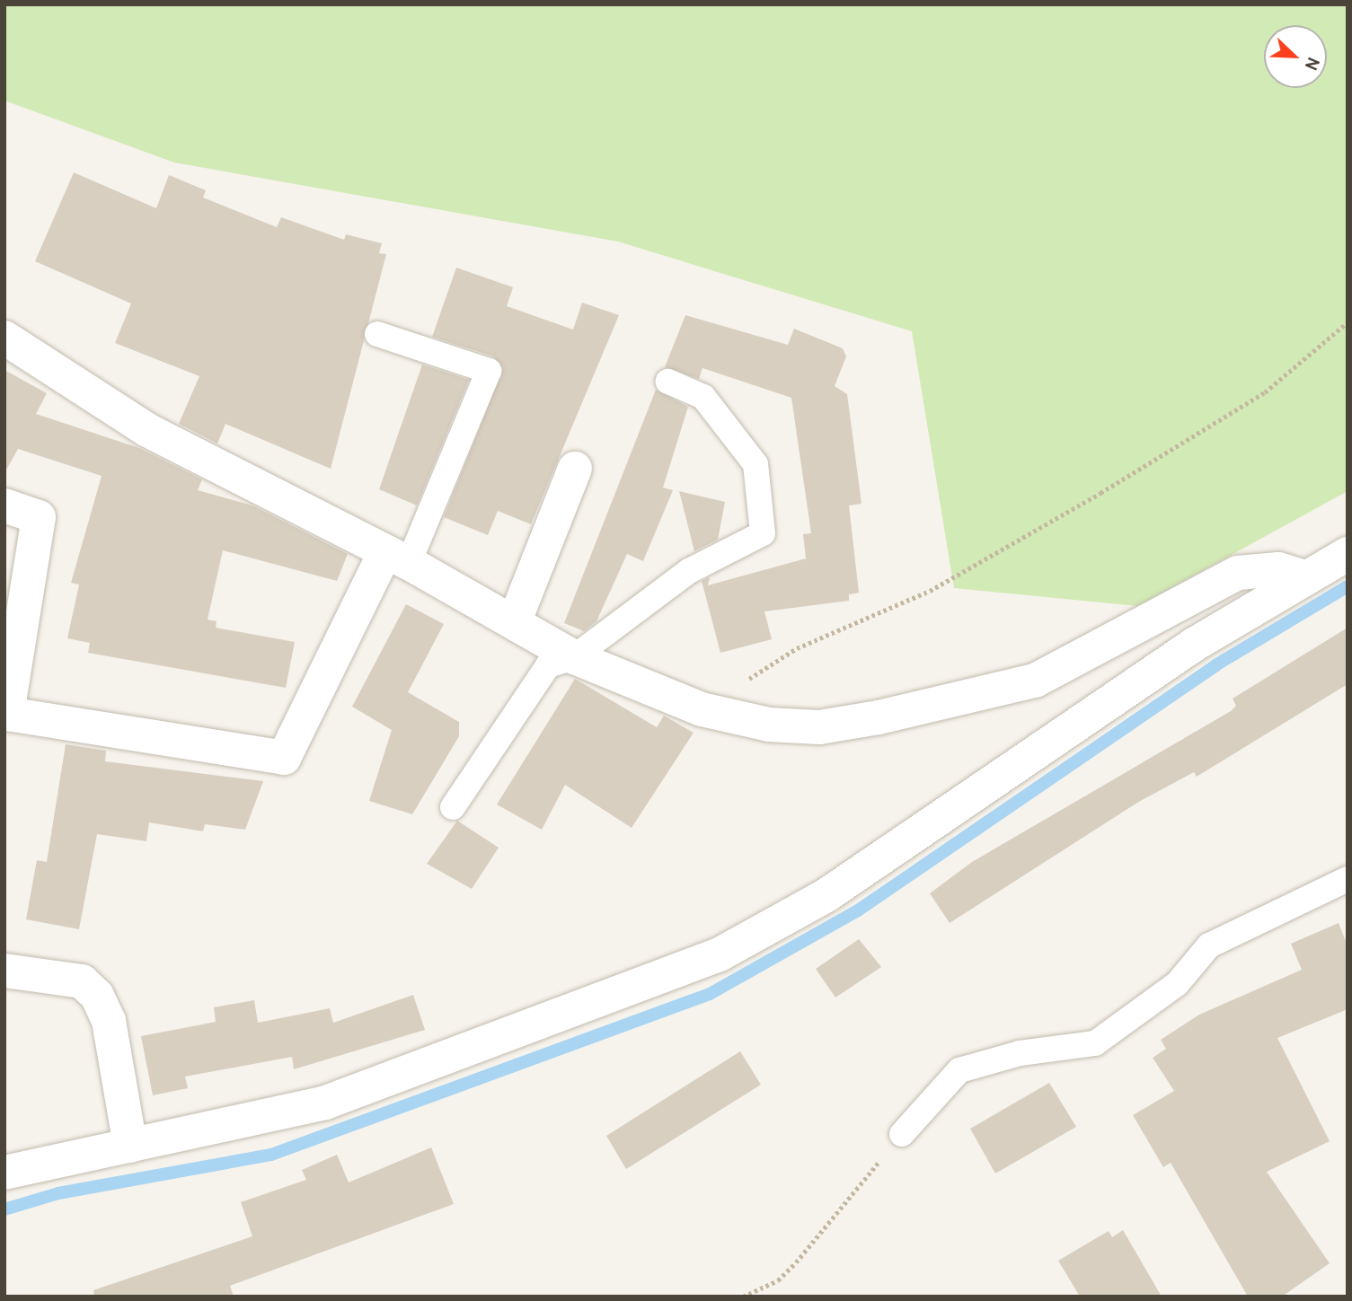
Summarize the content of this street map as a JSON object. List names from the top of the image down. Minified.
{"north":"bottom right"}
